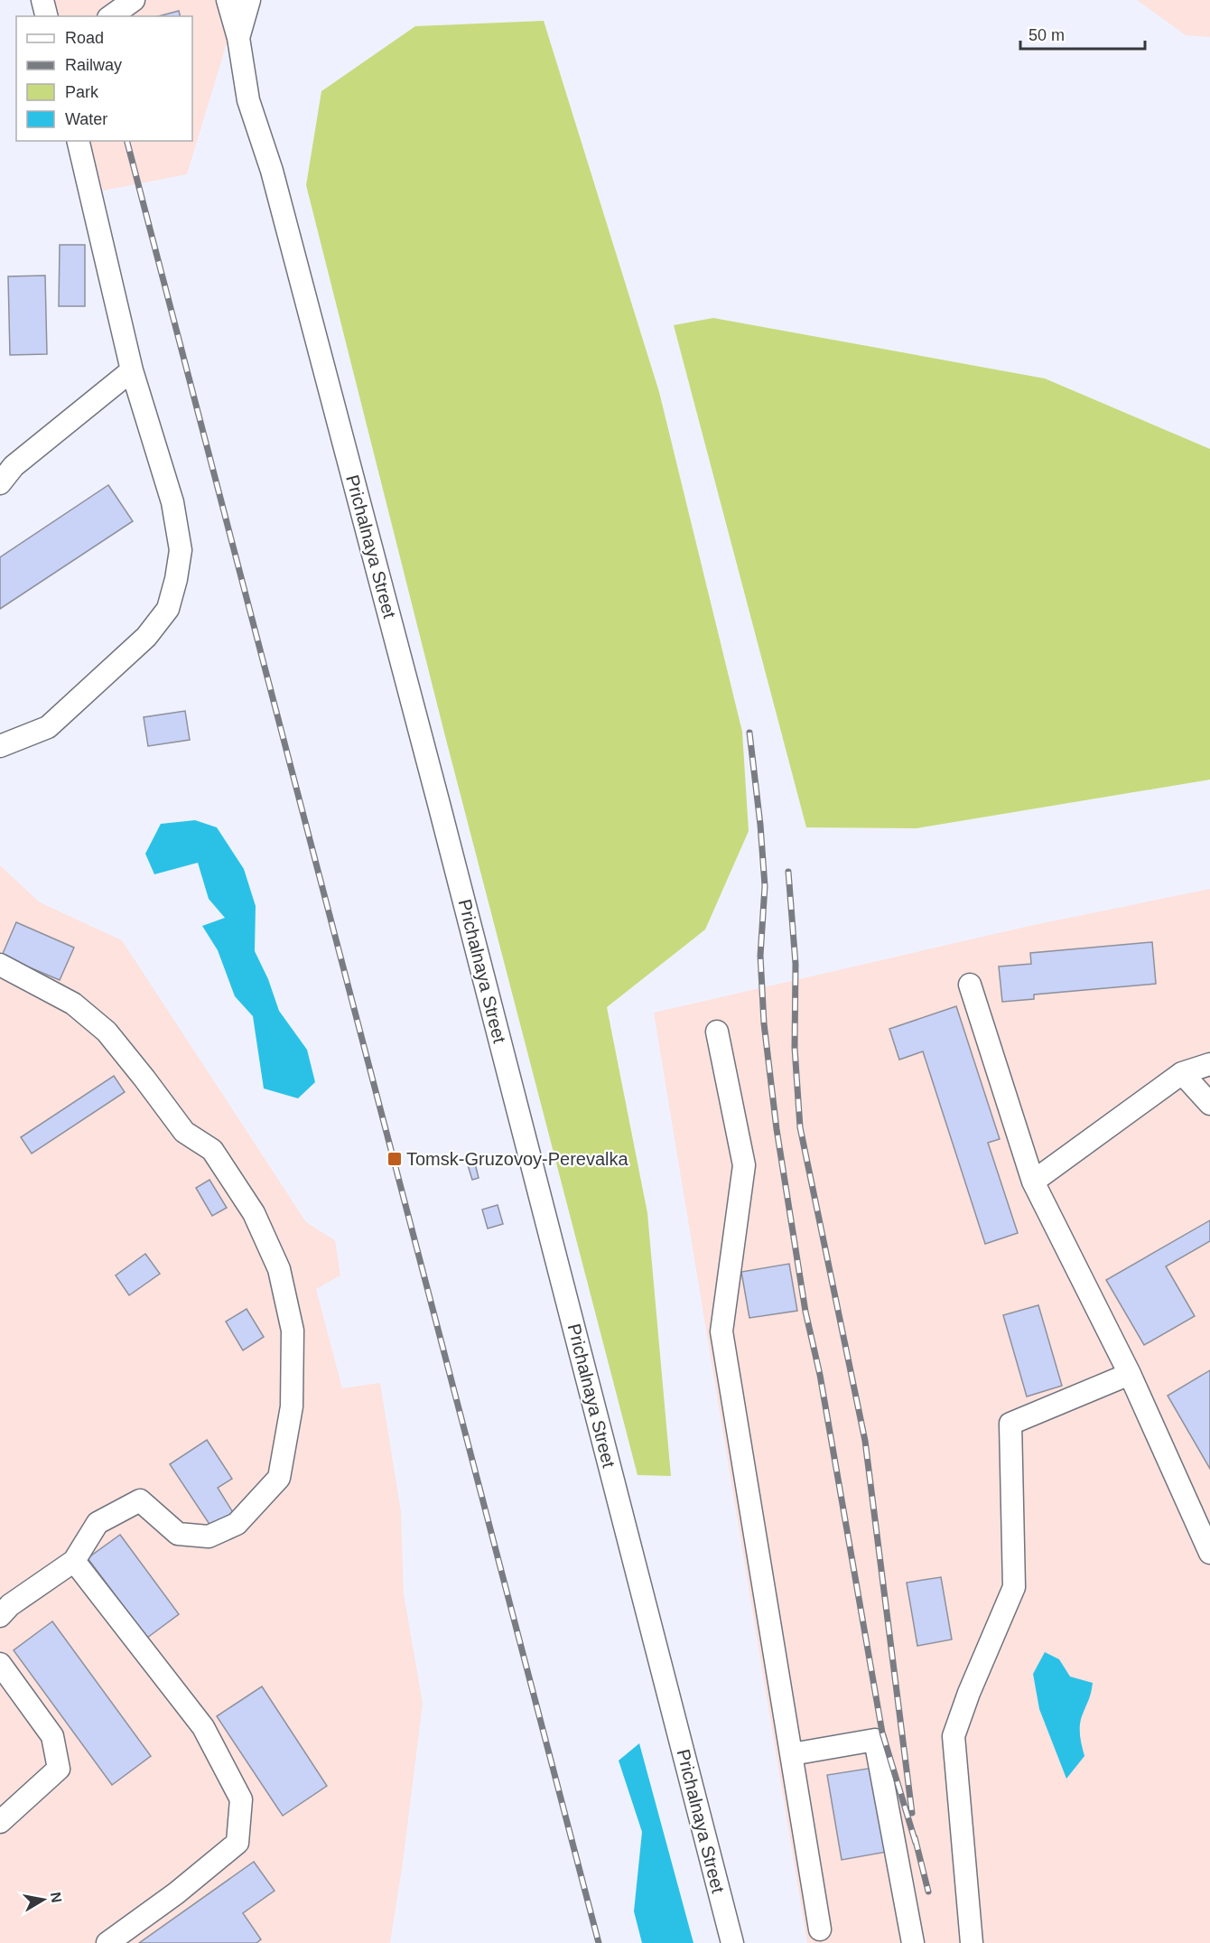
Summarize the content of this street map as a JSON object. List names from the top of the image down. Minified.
{"streets":{"street":["Prichalnaya Street"]},"places":{"transit":["Tomsk-Gruzovoy-Perevalka"]},"legend":["Road","Railway","Park","Water"],"scale_bar":"50 m","north":"right"}
